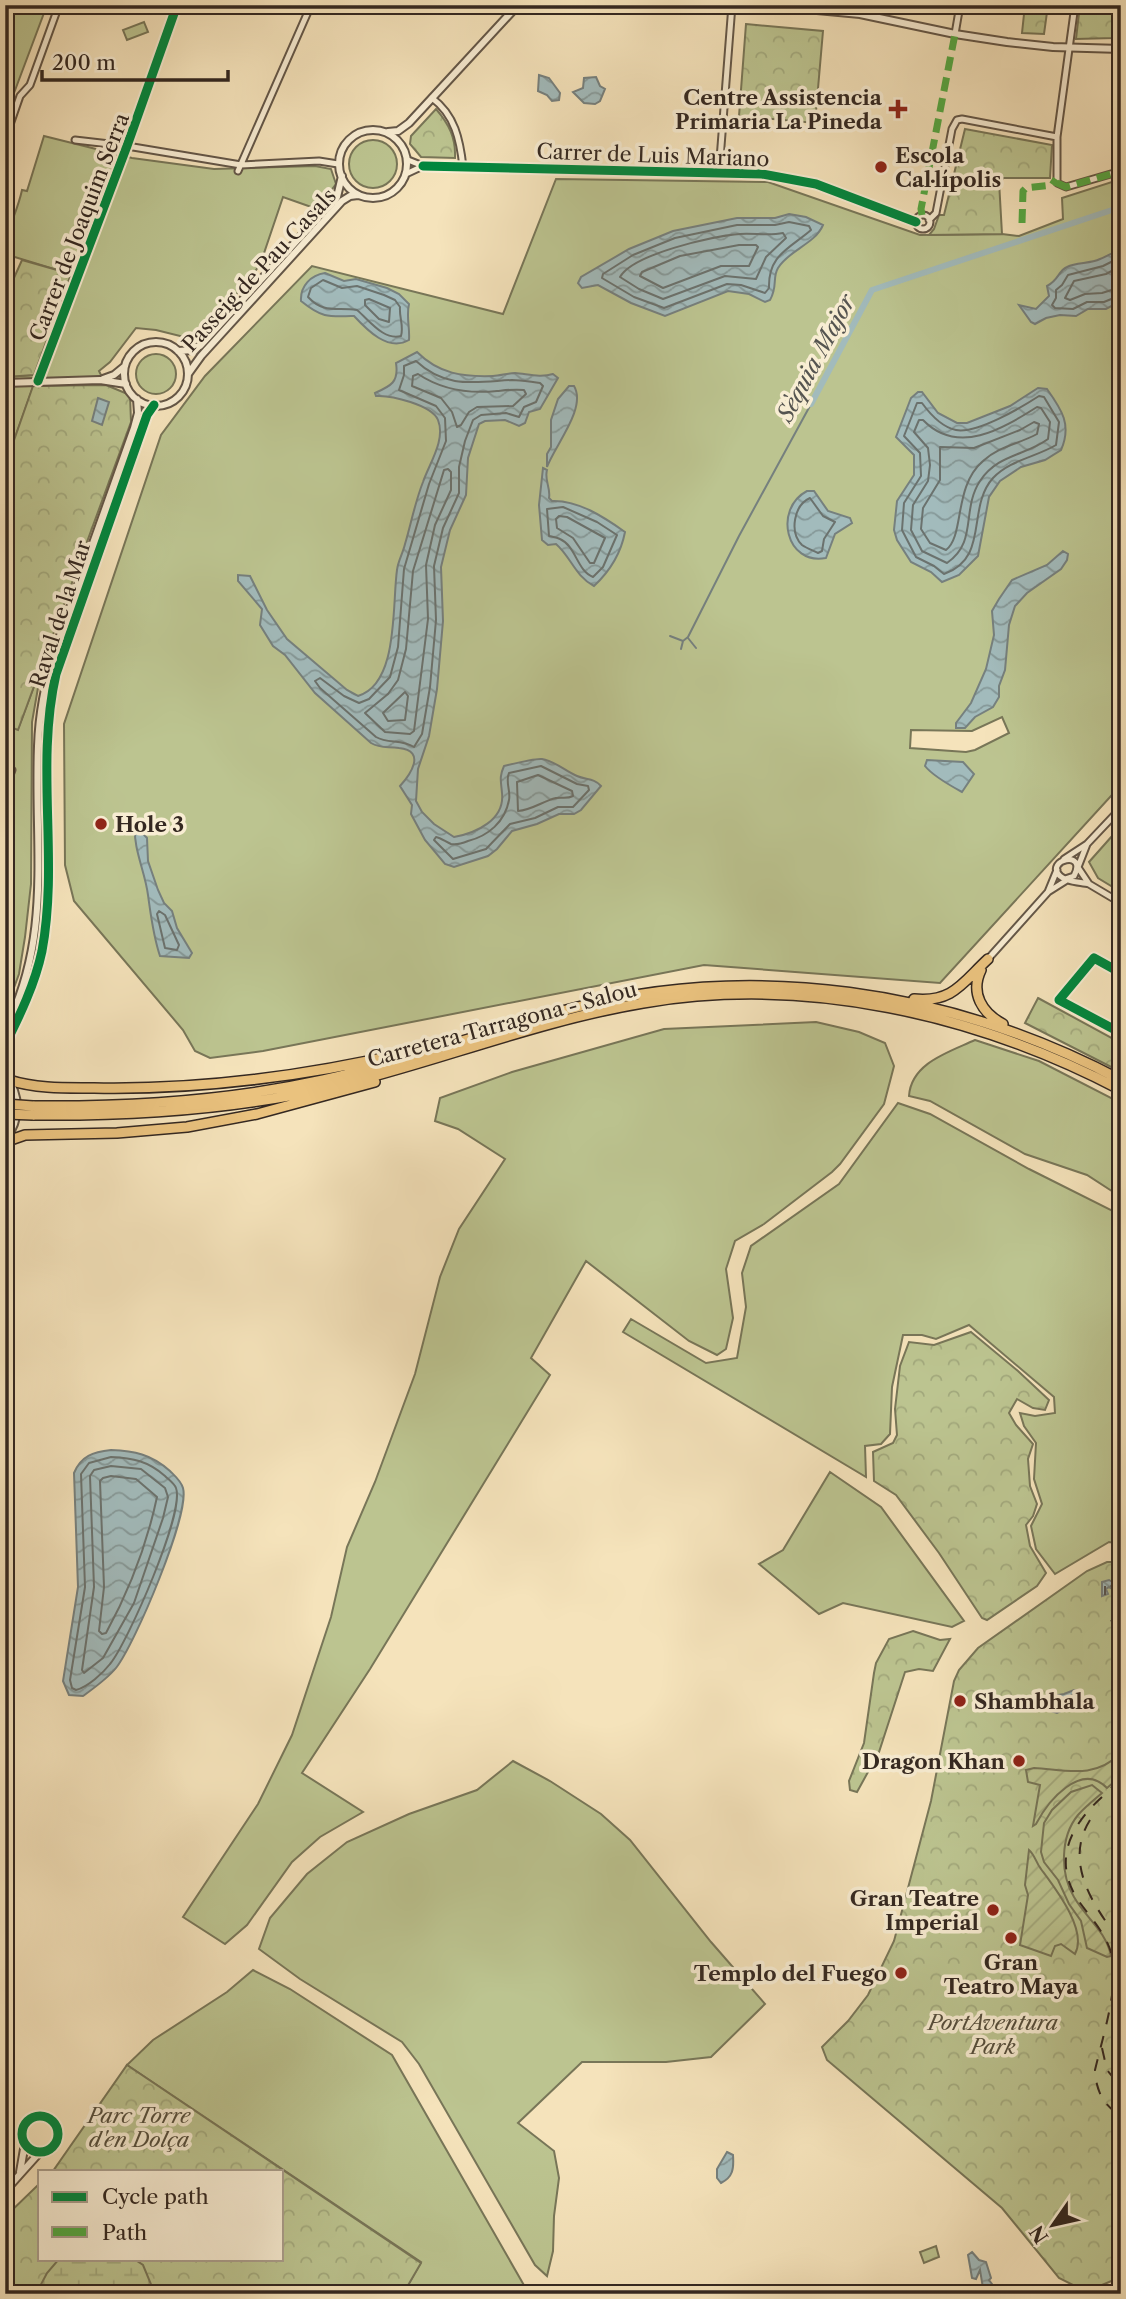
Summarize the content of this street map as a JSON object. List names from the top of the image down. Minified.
{"streets":{"highway":["Carretera Tarragona - Salou"],"street":["Carrer de Luis Mariano","Carrer de Joaquim Serra","Passeig de Pau Casals","Raval de la Mar"]},"crossings":[["Carrer de Luis Mariano","Passeig de Pau Casals"],["Passeig de Pau Casals","Raval de la Mar"]],"water":["Sèquia Major"],"parks":["PortAventura Park","Parc Torre d'en Dolça"],"places":{"health":["Centre Assistencia Primaria La Pineda"],"other":["Escola Cal·lípolis","Hole 3","Shambhala","Dragon Khan","Gran Teatre Imperial","Gran Teatro Maya","Templo del Fuego"]},"legend":["Cycle path","Path"],"scale_bar":"200 m","north":"bottom left"}
